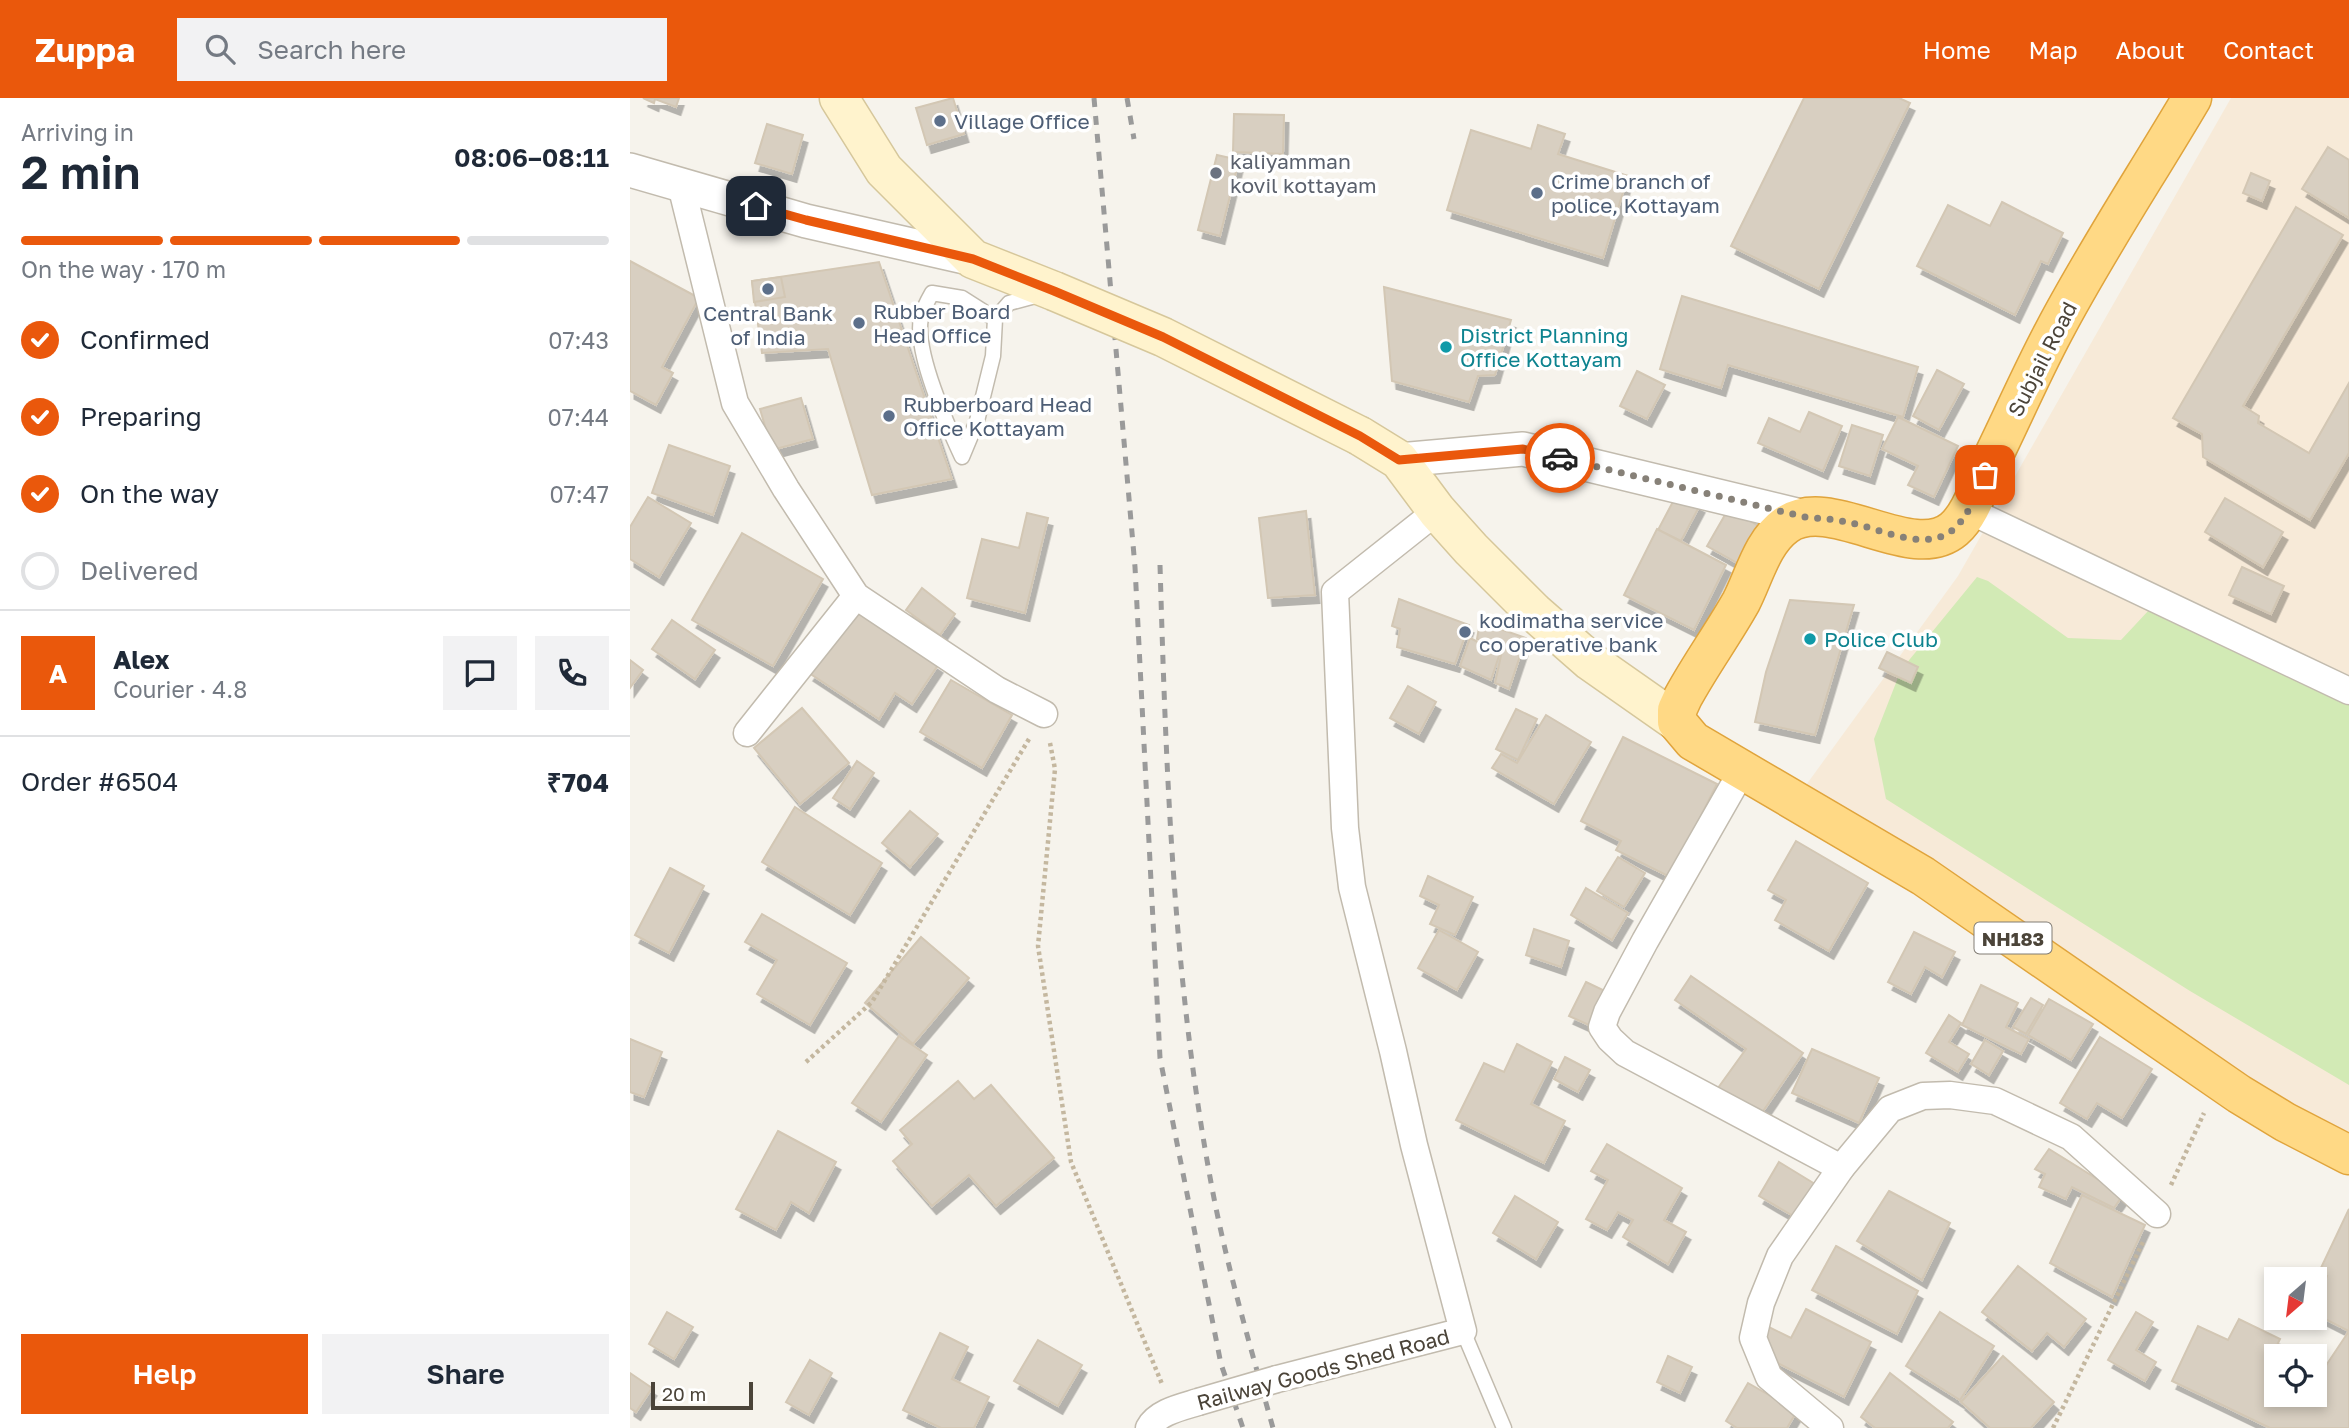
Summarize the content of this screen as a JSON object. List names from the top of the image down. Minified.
{"streets":{"highway":["Subjail Road","NH183"],"street":["Railway Goods Shed Road"]},"crossings":[["Subjail Road","NH183"]],"places":["Village Office","kaliyamman kovil kottayam","Crime branch of police, Kottayam","Central Bank of India","Rubber Board Head Office","District Planning Office Kottayam","Rubberboard Head Office Kottayam","kodimatha service co operative bank","Police Club"],"scale_bar":"20 m","north":"bottom left","page":{"header":"Zuppa","search":"Search here","nav":["Home","Map","About","Contact"],"heading":["2 min","Arriving in","08:06–08:11"],"panel":["Alex","Courier · 4.8","Order #6504","₹704"],"bar":"On the way · 170 m","list":[["Confirmed","07:43"],["Preparing","07:44"],["On the way","07:47"],"Delivered"],"round":"A","buttons":["Help","Share"],"scale":"20 m"}}
